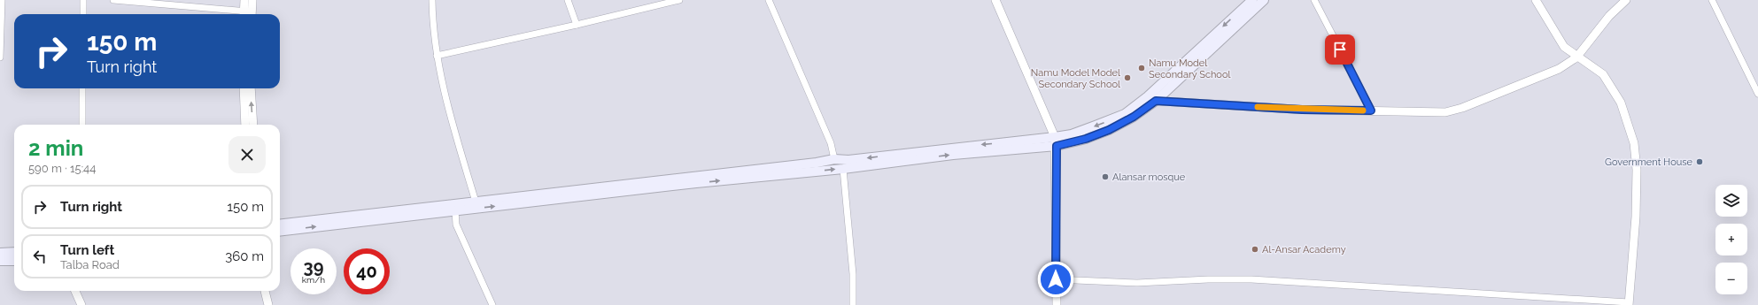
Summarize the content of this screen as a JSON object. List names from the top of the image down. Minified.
{"places":["Namu Model Secondary School","Namu Model Model Secondary School","Government House","Alansar mosque","Al-Ansar Academy"],"page":{"turn":["150 m","Turn right"],"heading":["2 min","590 m · 15:44"],"map_buttons":["+","−"],"list":[{"name":"Turn right","value":"150 m"},{"name":"Turn left","note":"Talba Road","value":"360 m"}],"speed":"39 km/h","limit":"40"}}
